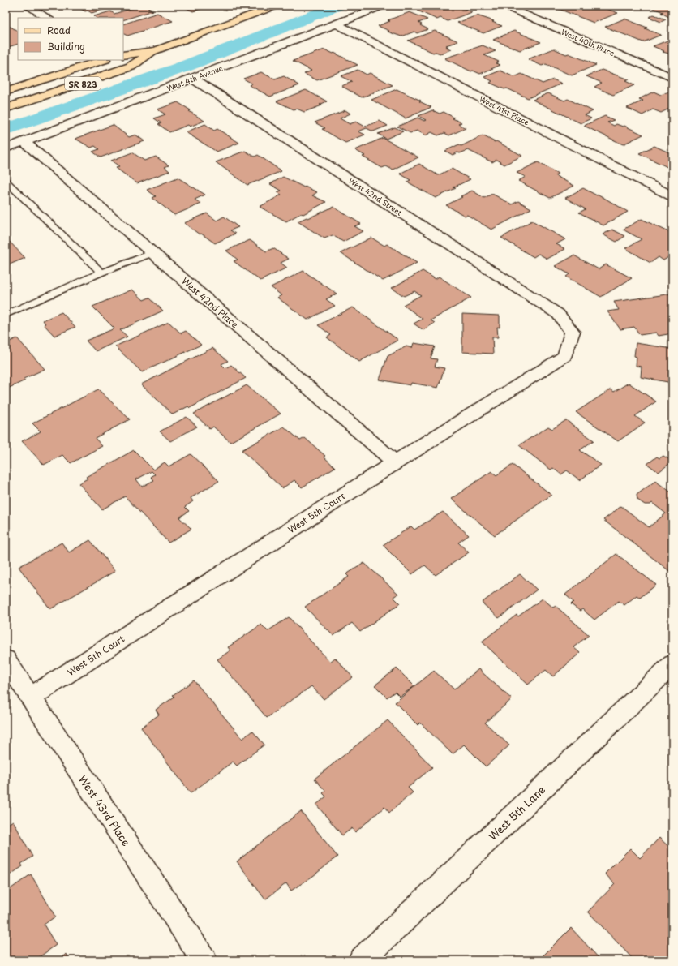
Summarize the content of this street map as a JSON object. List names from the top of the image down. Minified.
{"streets":{"main road":["SR 823"],"street":["West 40th Place","West 4th Avenue","West 41st Place","West 42nd Street","West 42nd Place","West 5th Court","West 43rd Place","West 5th Lane"]},"crossings":[["West 4th Avenue","West 41st Place"],["West 4th Avenue","West 42nd Street"],["West 4th Avenue","West 42nd Place"],["West 42nd Street","West 5th Court"],["West 42nd Place","West 5th Court"],["West 5th Court","West 43rd Place"]],"legend":["Road","Building"]}
